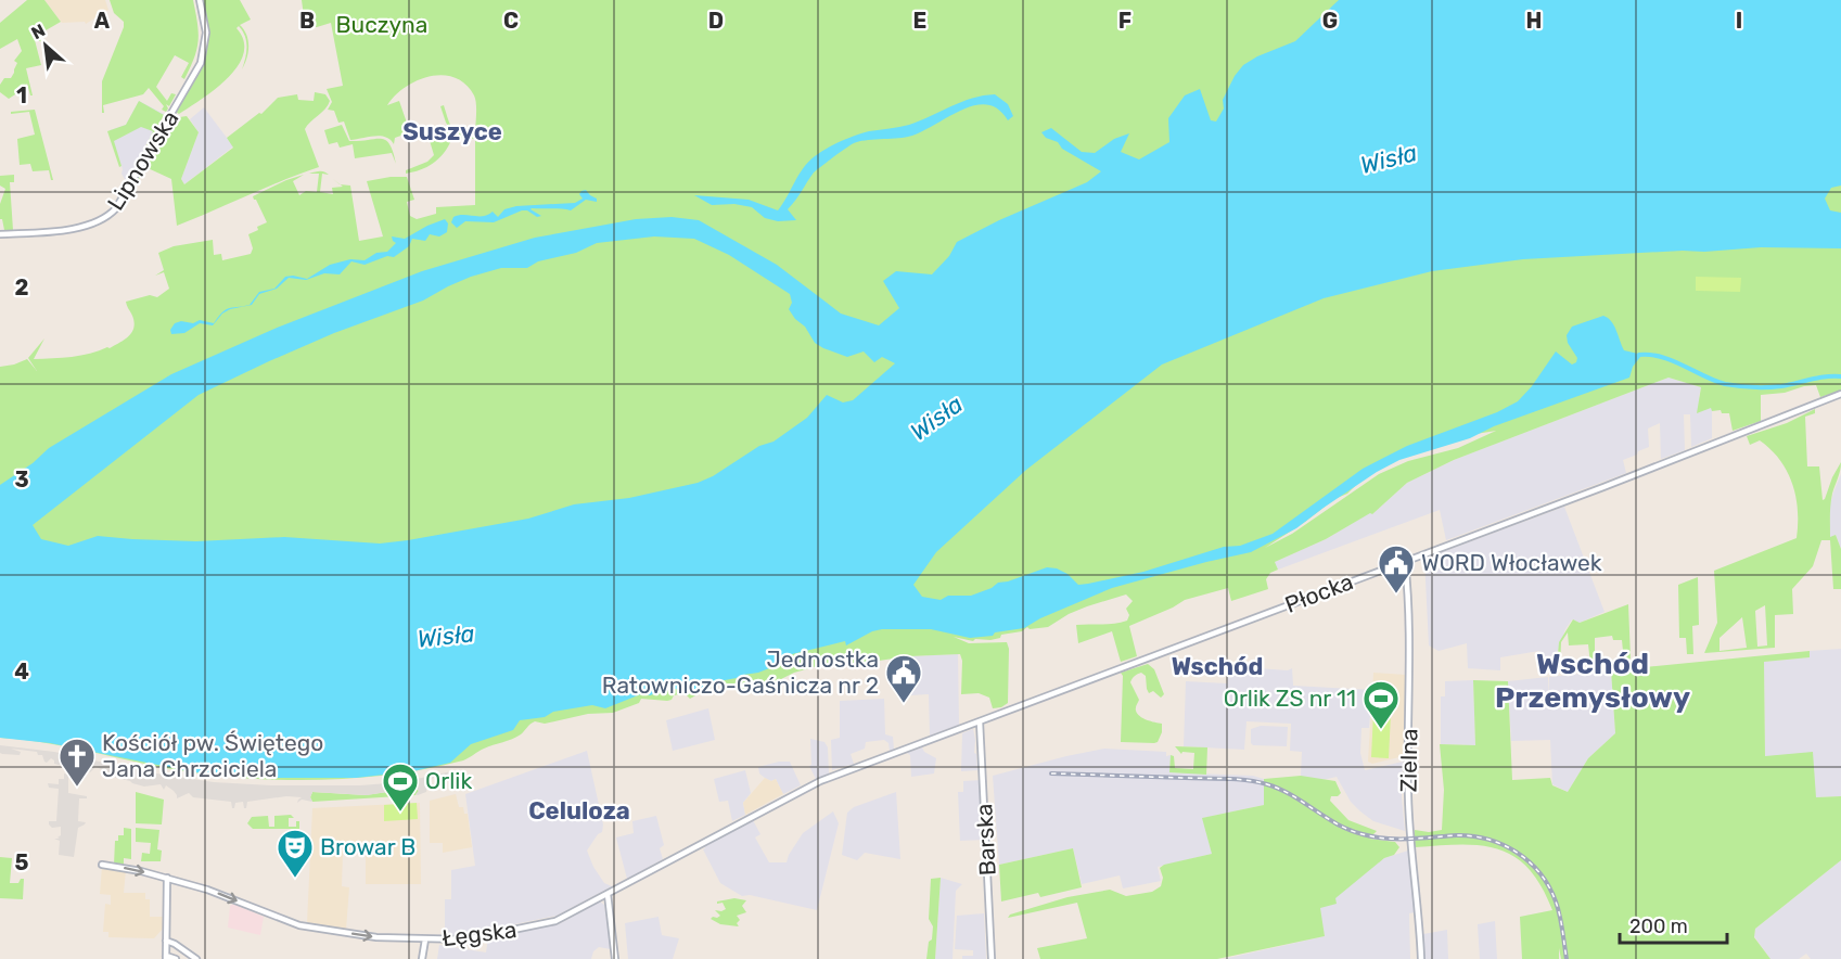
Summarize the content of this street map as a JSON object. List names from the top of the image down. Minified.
{"streets":{"street":["Lipnowska","Płocka","Zielna","Barska","Łęgska"]},"crossings":[["Płocka","Zielna"],["Płocka","Barska"],["Płocka","Łęgska"]],"one_way":["Łęgska"],"districts":["Suszyce","Wschód Przemysłowy","Wschód","Celuloza"],"water":["Wisła"],"parks":["Buczyna"],"places":{"public building":["WORD Włocławek","Jednostka Ratowniczo-Gaśnicza nr 2"],"sports":["Orlik ZS nr 11","Orlik"],"church":["Kościół pw. Świętego Jana Chrzciciela"],"theatre":["Browar B"]},"scale_bar":"200 m","north":"top left","grid":{"columns":["A","B","C","D","E","F","G","H","I"],"rows":["1","2","3","4","5"]}}
